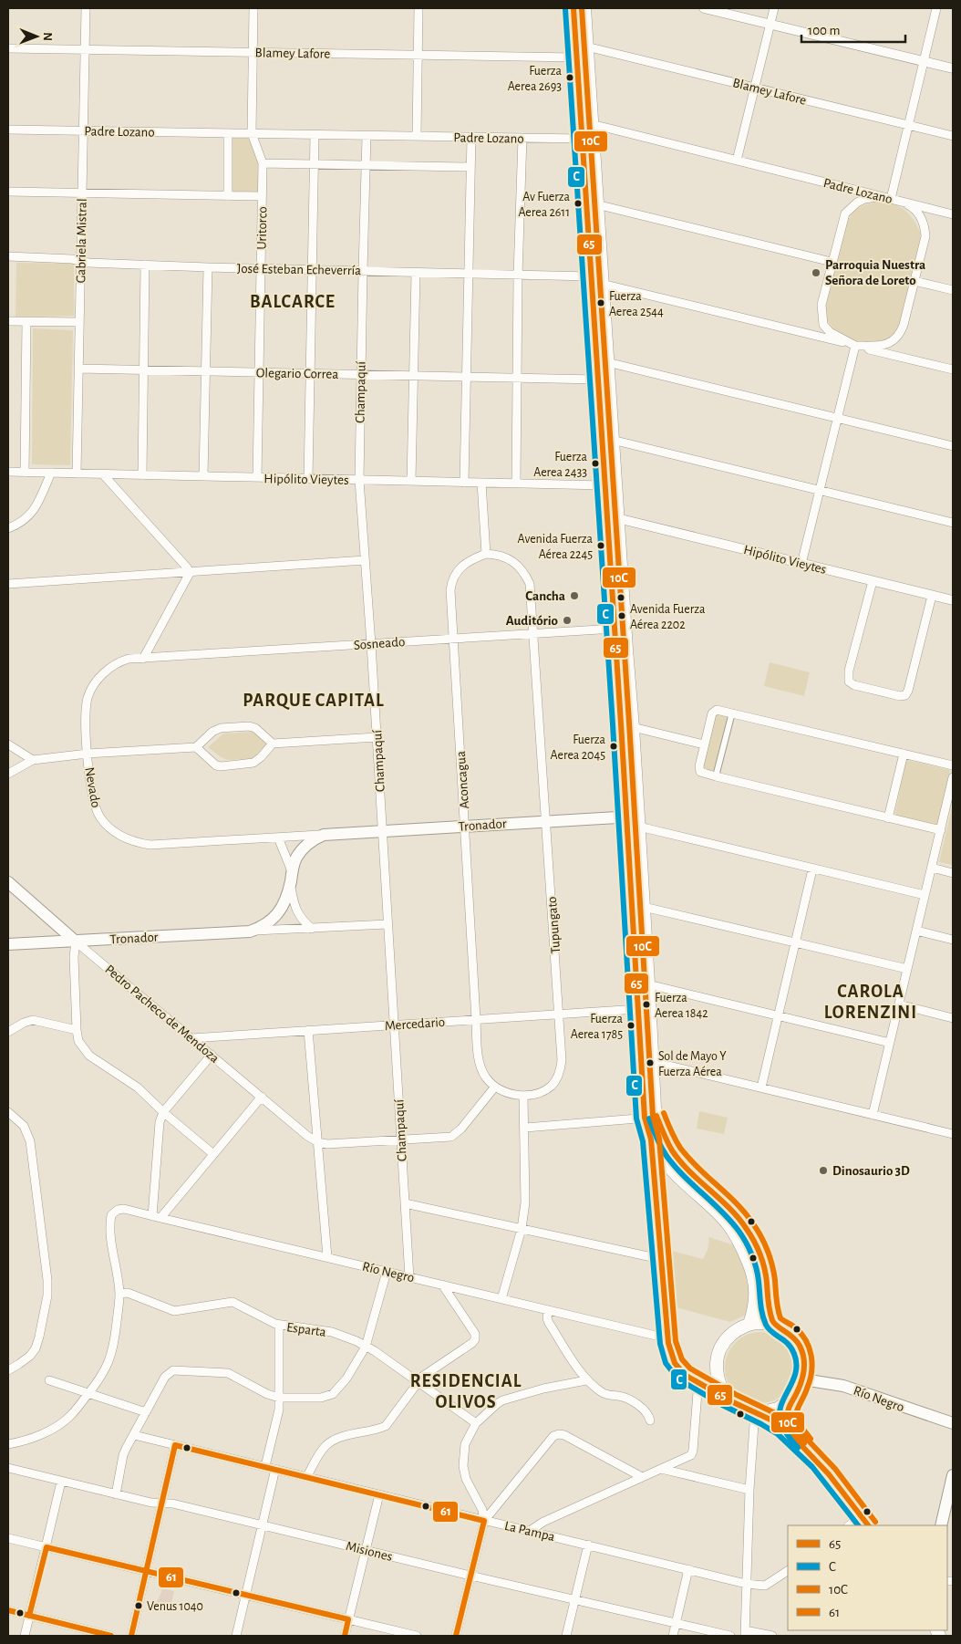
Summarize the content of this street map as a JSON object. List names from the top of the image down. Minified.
{"streets":{"main road":["Tronador","Pedro Pacheco de Mendoza","Río Negro"],"street":["Blamey Lafore","Padre Lozano","Uritorco","Gabriela Mistral","José Esteban Echeverría","Olegario Correa","Champaquí","Hipólito Vieytes","Sosneado","Aconcagua","Nevado","Tupungato","Mercedario","Esparta","La Pampa","Misiones"]},"crossings":[["Blamey Lafore","Uritorco"],["Blamey Lafore","Gabriela Mistral"],["Padre Lozano","Uritorco"],["Padre Lozano","Gabriela Mistral"],["Padre Lozano","Champaquí"],["Uritorco","José Esteban Echeverría"],["Uritorco","Olegario Correa"],["Uritorco","Hipólito Vieytes"],["Gabriela Mistral","José Esteban Echeverría"],["Gabriela Mistral","Olegario Correa"],["Gabriela Mistral","Hipólito Vieytes"],["José Esteban Echeverría","Champaquí"],["Olegario Correa","Champaquí"],["Champaquí","Hipólito Vieytes"],["Champaquí","Sosneado"],["Champaquí","Tronador"],["Champaquí","Mercedario"],["Champaquí","Río Negro"],["Sosneado","Aconcagua"],["Sosneado","Nevado"],["Sosneado","Tupungato"],["Aconcagua","Tronador"],["Aconcagua","Tupungato"],["Aconcagua","Mercedario"],["Nevado","Tronador"],["Tronador","Tupungato"],["Tronador","Pedro Pacheco de Mendoza"],["Tupungato","Mercedario"],["Pedro Pacheco de Mendoza","Mercedario"],["Río Negro","Esparta"]],"districts":["BALCARCE","PARQUE CAPITAL","CAROLA LORENZINI","RESIDENCIAL OLIVOS"],"places":["Fuerza Aerea 2693","Av Fuerza Aerea 2611","Parroquia Nuestra Señora de Loreto","Fuerza Aerea 2544","Fuerza Aerea 2433","Avenida Fuerza Aérea 2245","Cancha","Avenida Fuerza Aérea 2202","Auditório","Fuerza Aerea 2045","Fuerza Aerea 1842","Fuerza Aerea 1785","Sol de Mayo Y Fuerza Aérea","Dinosaurio 3D","Venus 1040"],"lines":["transit line 65","transit line 10C","transit line C","transit line 61"],"legend":["65","C","10C","61"],"scale_bar":"100 m","north":"right"}
